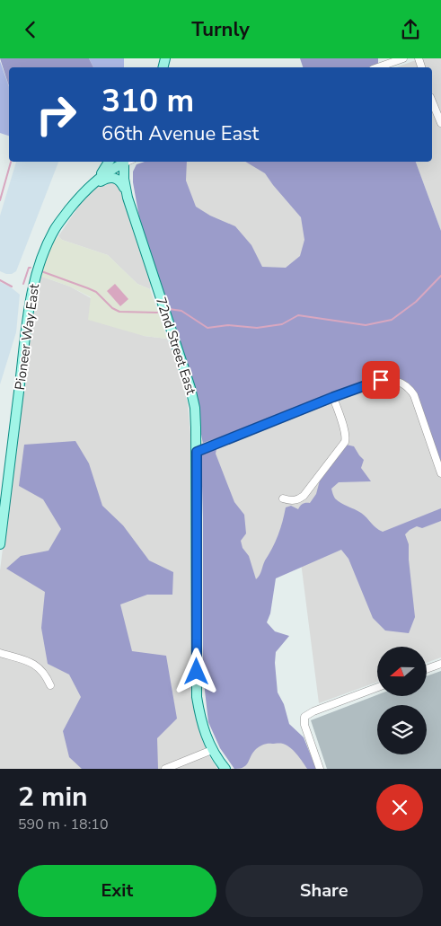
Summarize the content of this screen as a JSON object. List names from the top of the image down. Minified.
{"streets":{"main road":["Pioneer Way East","72nd Street East"]},"north":"left","page":{"header":"Turnly","turn":["310 m","66th Avenue East"],"heading":["2 min","590 m · 18:10"],"buttons":["Exit","Share"]}}
